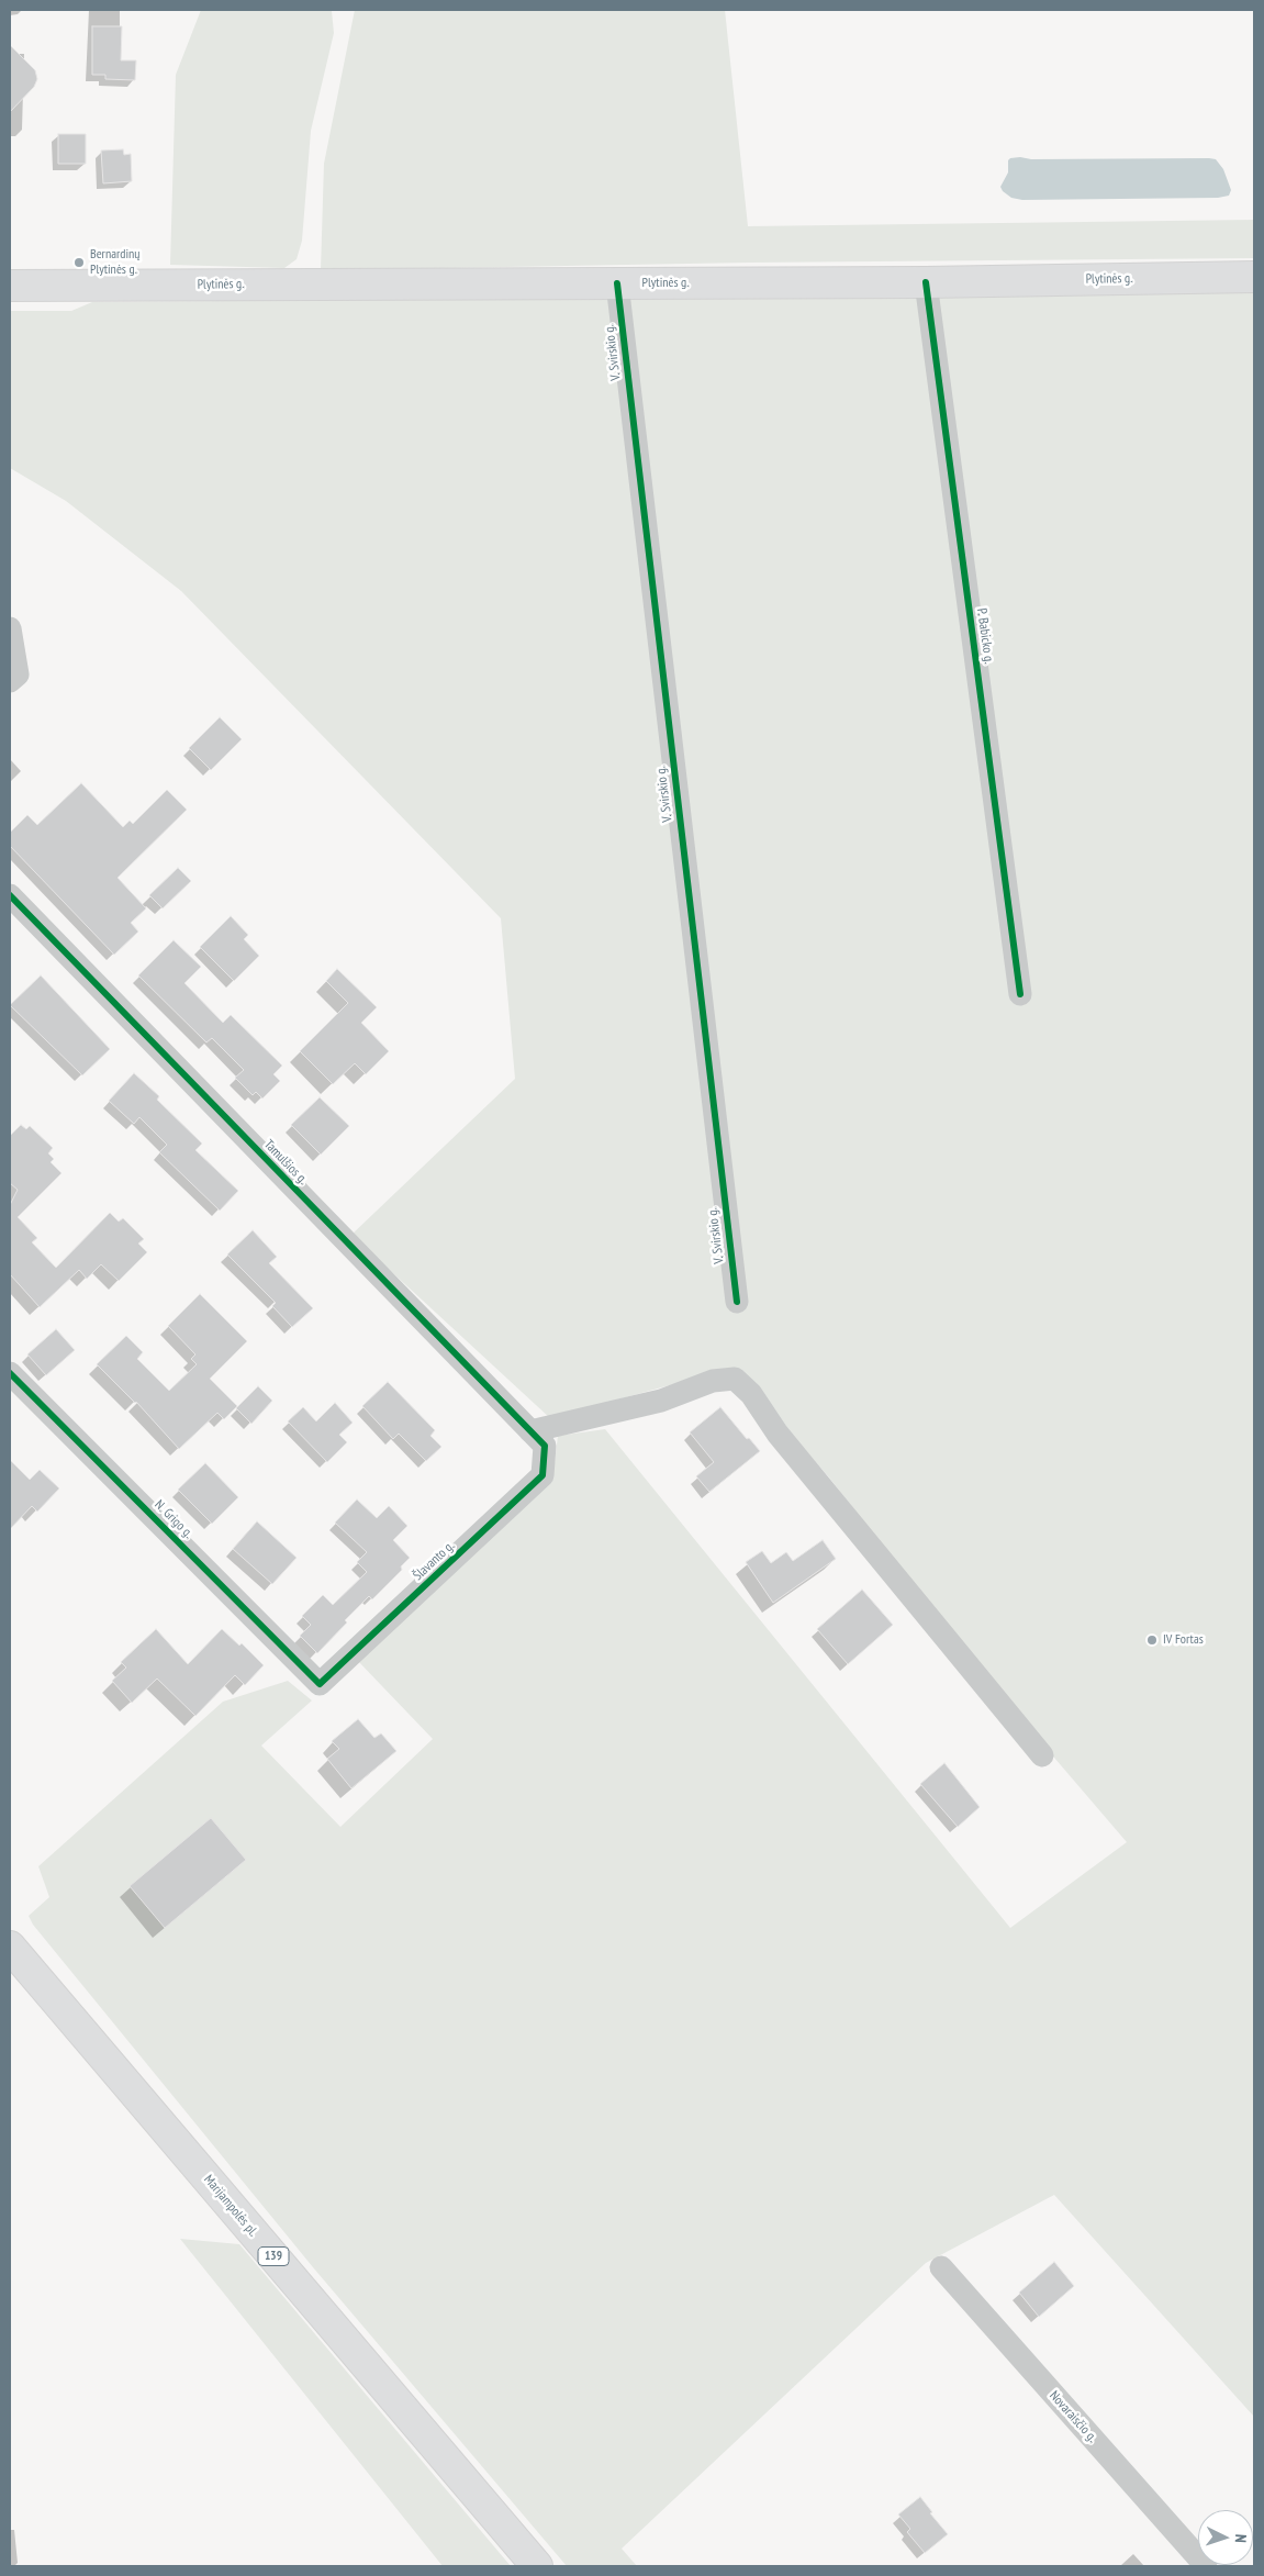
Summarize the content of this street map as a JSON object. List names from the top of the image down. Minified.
{"streets":{"main road":["Plytinės g.","Marijampolės pl.","139"],"street":["V. Svirskio g.","P. Babicko g.","Tamulšios g.","N. Grigo g.","Šlavanto g.","Novaraisčio g."]},"crossings":[["Plytinės g.","V. Svirskio g."],["Plytinės g.","P. Babicko g."],["Tamulšios g.","Šlavanto g."],["N. Grigo g.","Šlavanto g."]],"places":["Bernardinų Plytinės g.","IV Fortas"],"north":"right"}
